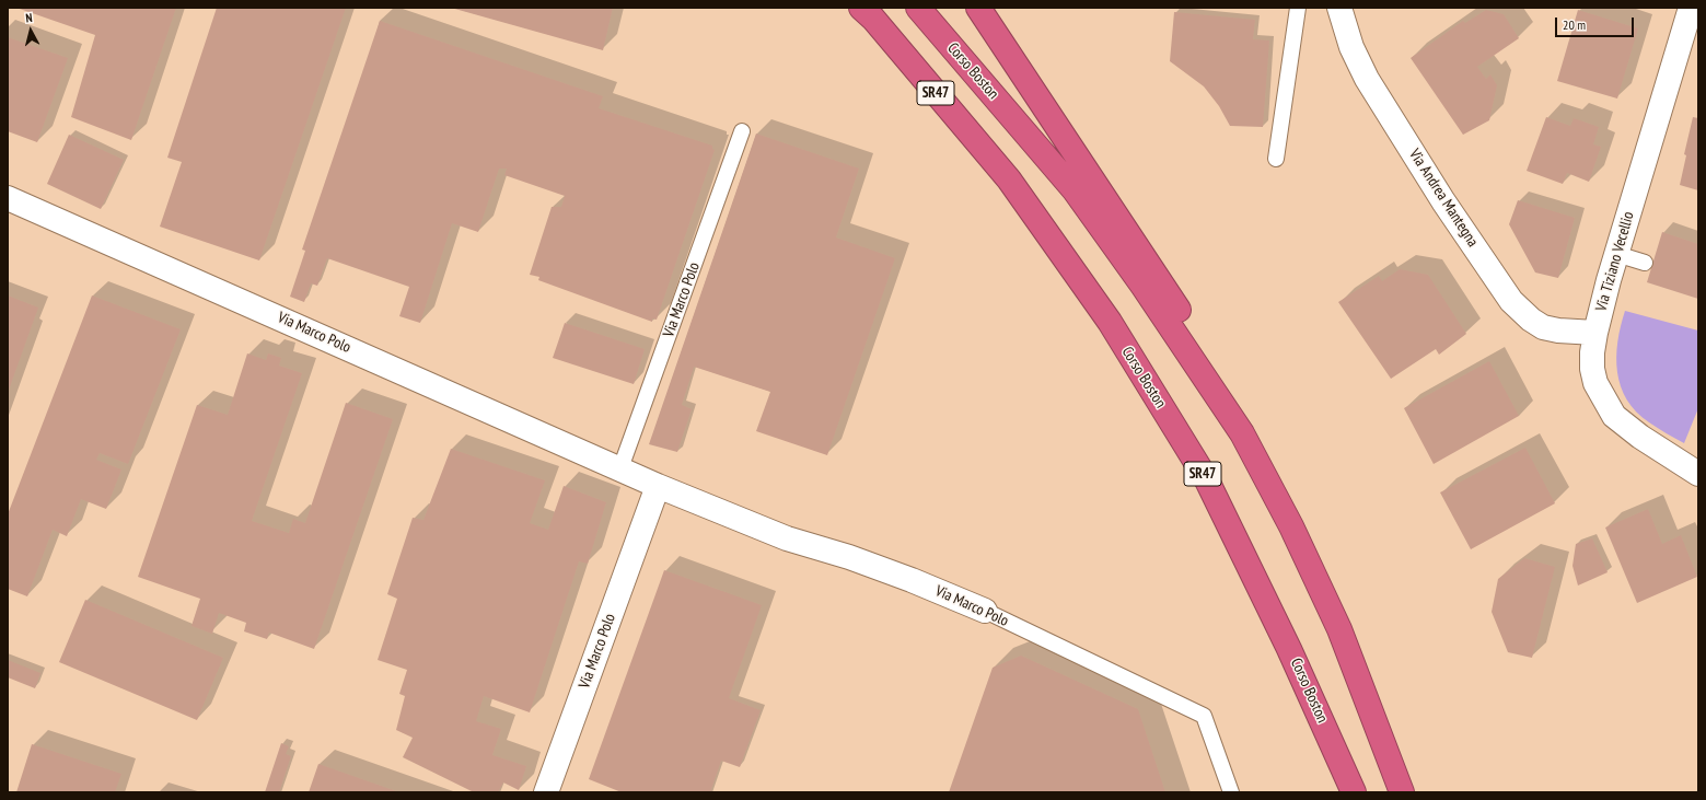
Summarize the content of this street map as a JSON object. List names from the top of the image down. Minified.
{"streets":{"highway":["Corso Boston","SR47"],"street":["Via Andrea Mantegna","Via Tiziano Vecellio","Via Marco Polo"]},"crossings":[["Corso Boston","SR47"],["Via Andrea Mantegna","Via Tiziano Vecellio"]],"scale_bar":"20 m","north":"top"}
